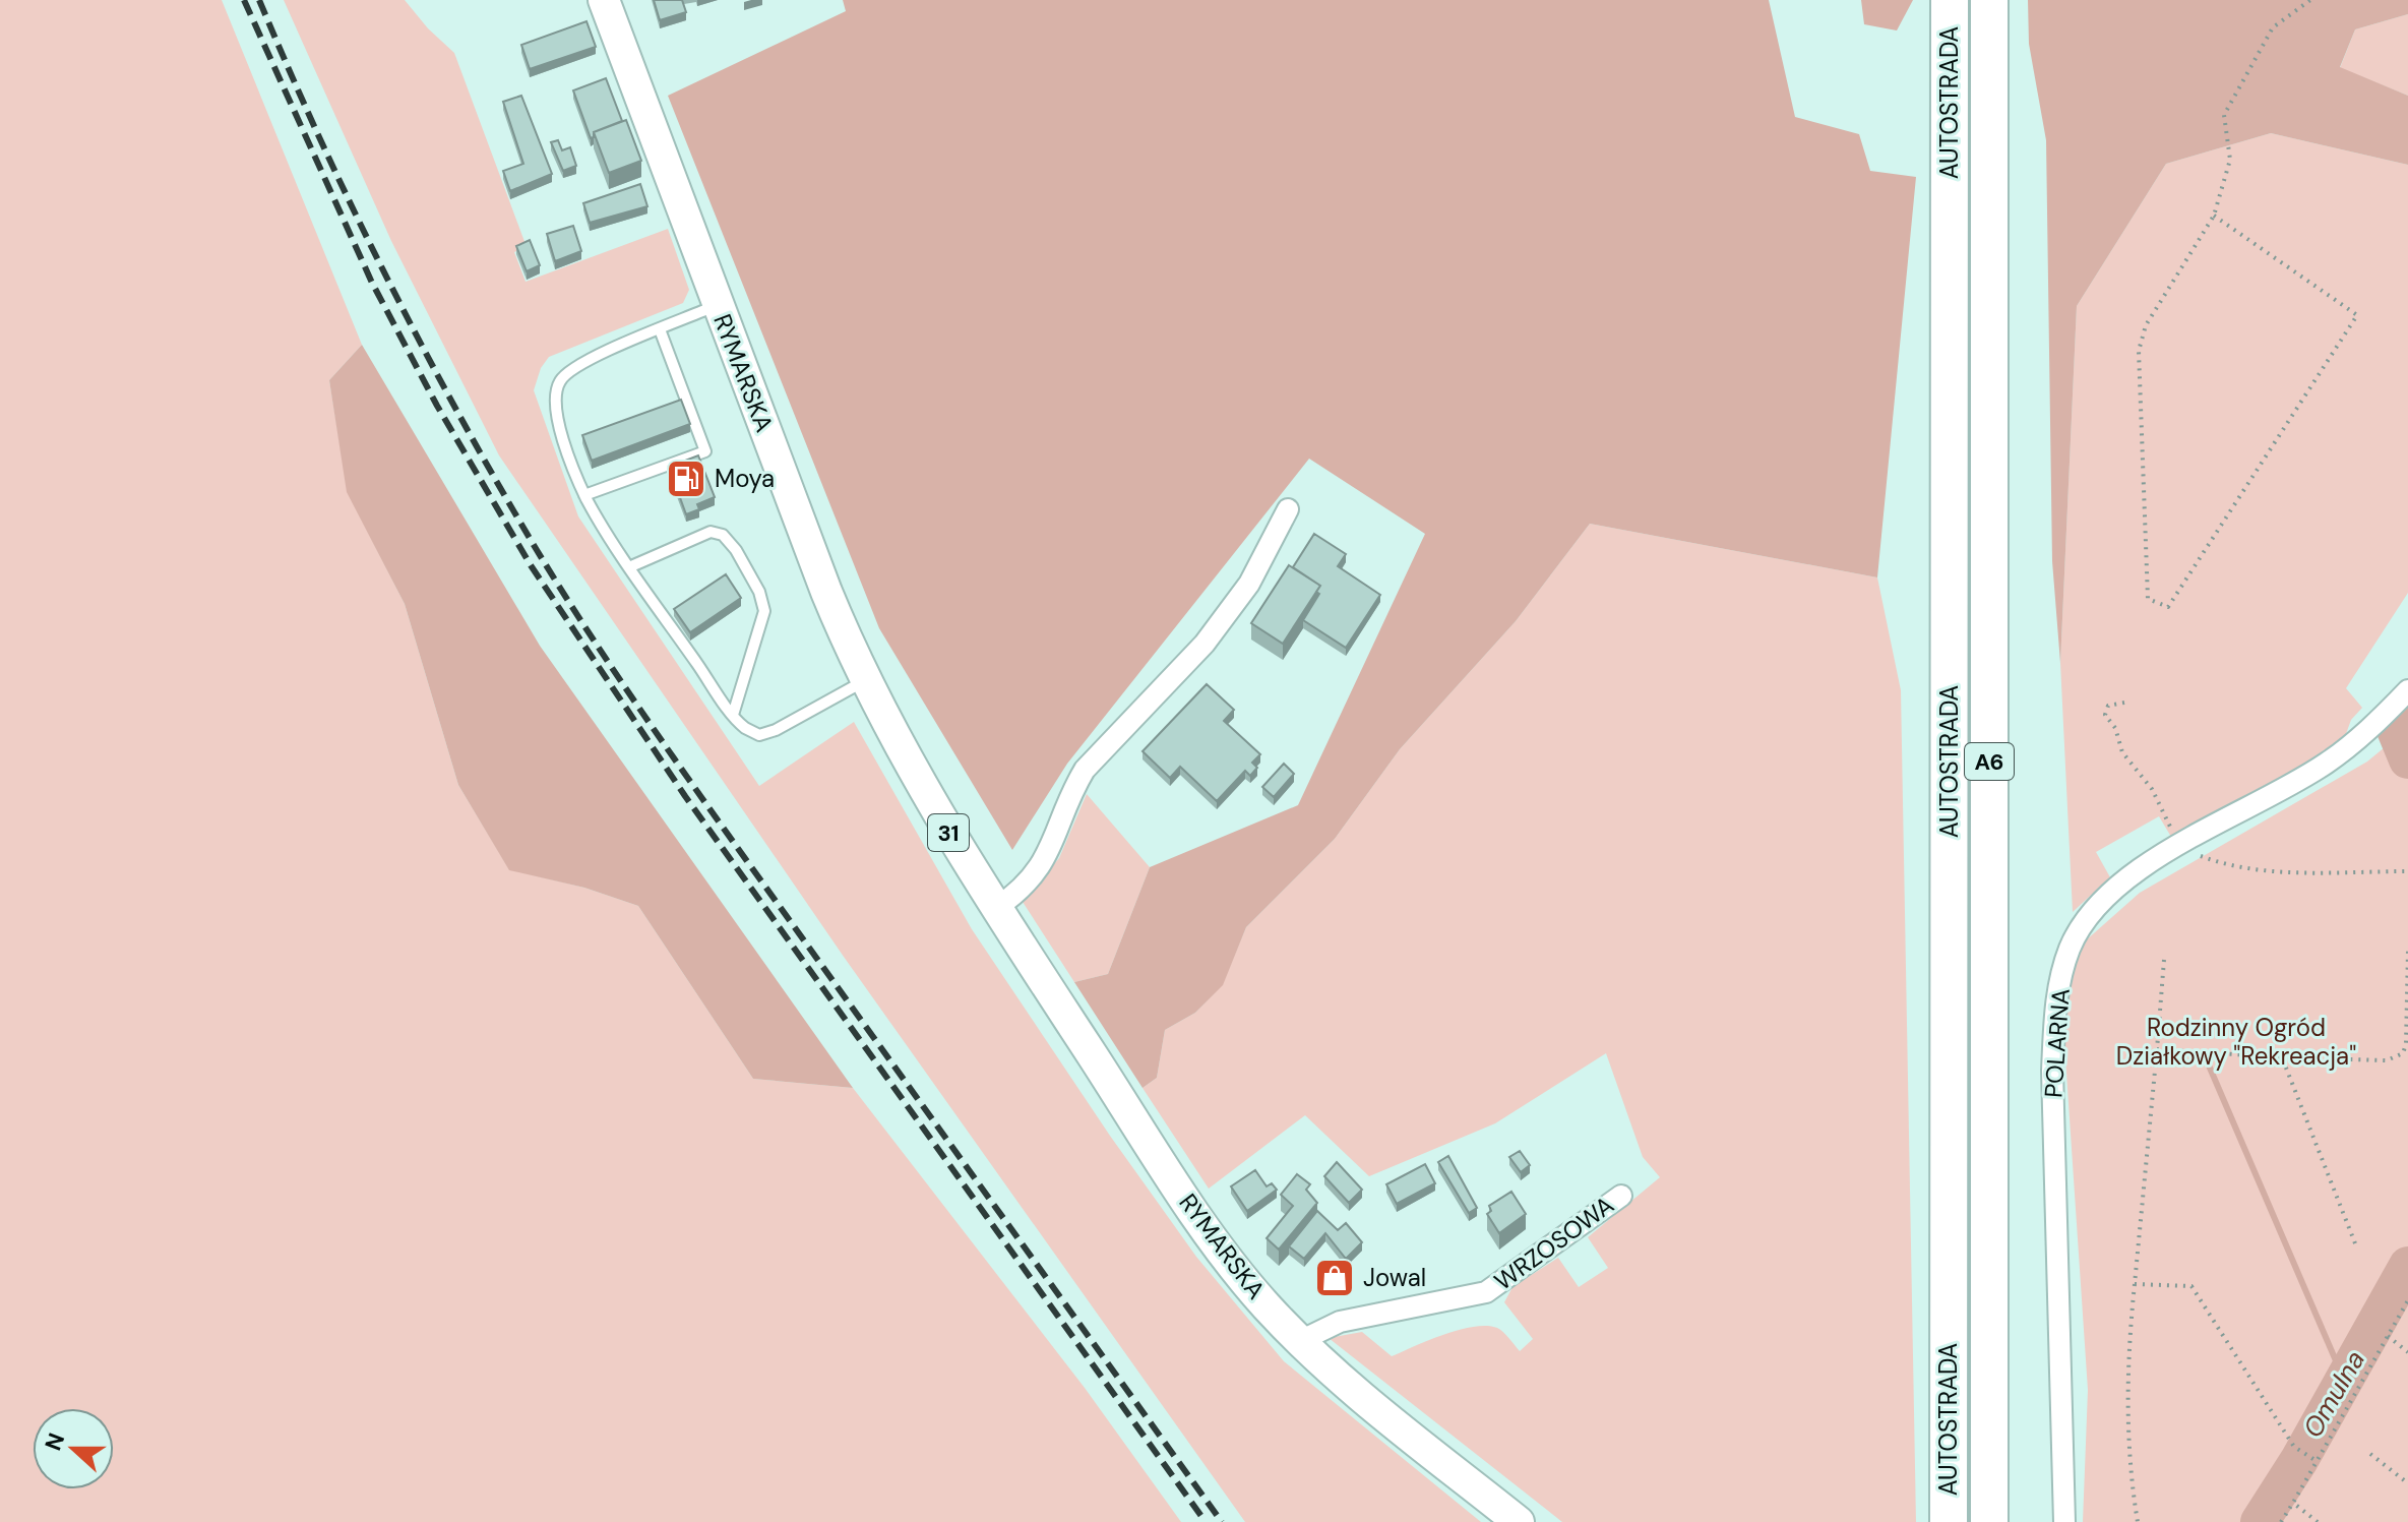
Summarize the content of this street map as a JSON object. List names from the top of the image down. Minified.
{"streets":{"highway":["AUTOSTRADA","A6"],"main road":["RYMARSKA","31"],"street":["POLARNA","WRZOSOWA"]},"crossings":[["RYMARSKA","WRZOSOWA"]],"water":["Omulna"],"parks":["Rodzinny Ogród Działkowy \"Rekreacja\""],"places":{"fuel station":["Moya"],"shop":["Jowal"]},"north":"left"}
